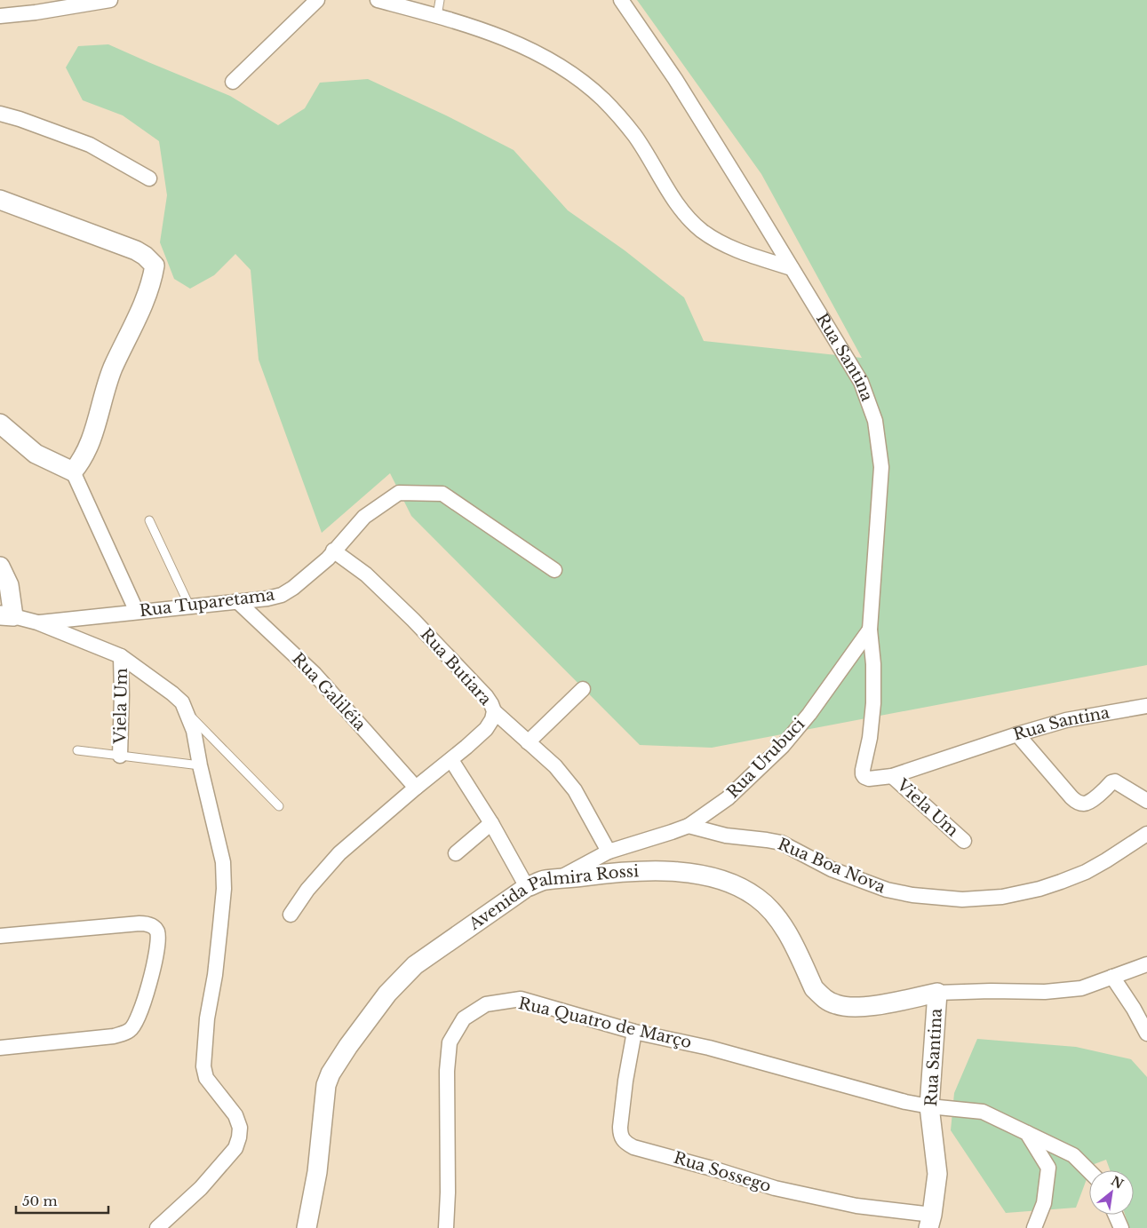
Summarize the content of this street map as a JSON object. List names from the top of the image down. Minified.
{"streets":{"street":["Rua Santina","Rua Tuparetama","Rua Butiara","Rua Galiléia","Viela Um","Rua Urubuci","Rua Boa Nova","Avenida Palmira Rossi","Rua Quatro de Março","Rua Sossego"]},"crossings":[["Rua Santina","Viela Um"],["Rua Santina","Rua Urubuci"],["Rua Santina","Avenida Palmira Rossi"],["Rua Santina","Rua Quatro de Março"],["Rua Santina","Rua Sossego"],["Rua Tuparetama","Rua Butiara"],["Rua Tuparetama","Rua Galiléia"],["Rua Butiara","Rua Galiléia"],["Rua Urubuci","Rua Boa Nova"],["Rua Urubuci","Avenida Palmira Rossi"],["Rua Quatro de Março","Rua Sossego"]],"scale_bar":"50 m","north":"top right"}
